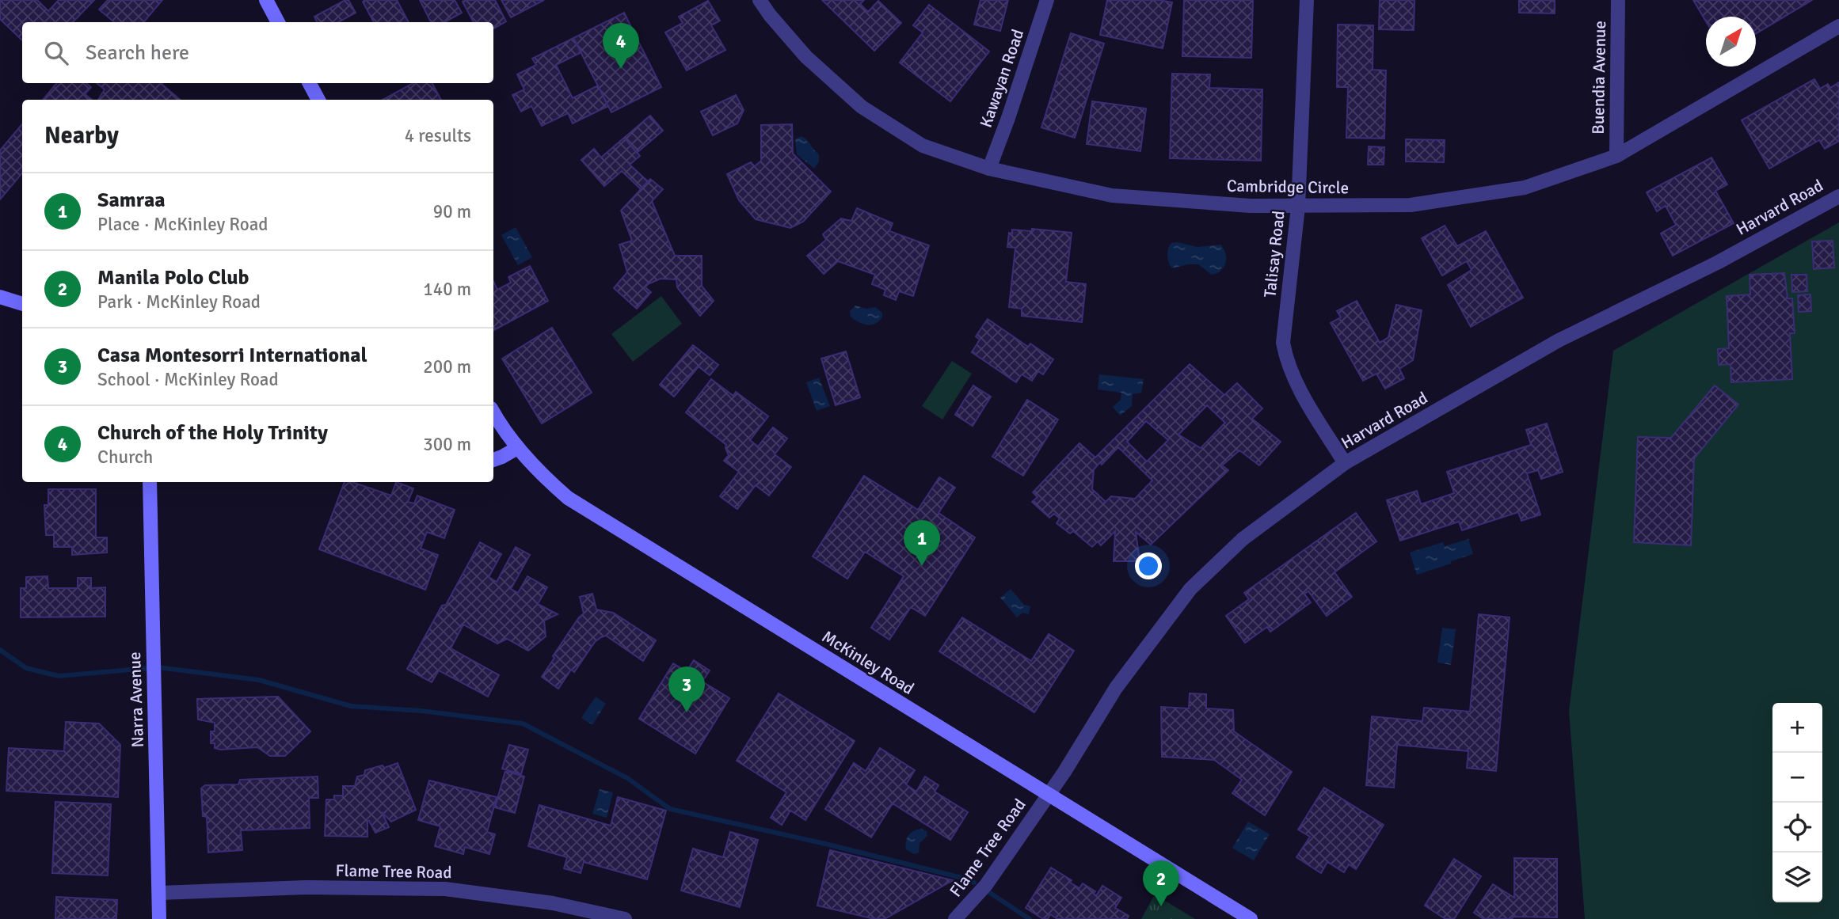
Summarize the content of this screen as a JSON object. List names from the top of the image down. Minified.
{"streets":{"main road":["McKinley Road","Narra Avenue"],"street":["Buendia Avenue","Kawayan Road","Cambridge Circle","Harvard Road","Talisay Road","Flame Tree Road"]},"crossings":[["Buendia Avenue","Cambridge Circle"],["Kawayan Road","Cambridge Circle"],["Cambridge Circle","Talisay Road"],["Harvard Road","Talisay Road"],["Harvard Road","McKinley Road"],["Harvard Road","Flame Tree Road"],["McKinley Road","Flame Tree Road"],["Narra Avenue","Flame Tree Road"]],"north":"top right","page":{"search":"Search here","pins":["4","1","3","2"],"heading":["Nearby","4 results"],"list":[{"mark":"1","name":"Samraa","note":"Place · McKinley Road","value":"90 m"},{"mark":"2","name":"Manila Polo Club","note":"Park · McKinley Road","value":"140 m"},{"mark":"3","name":"Casa Montesorri International","note":"School · McKinley Road","value":"200 m"},{"mark":"4","name":"Church of the Holy Trinity","note":"Church","value":"300 m"}],"map_buttons":["+","−"]}}
